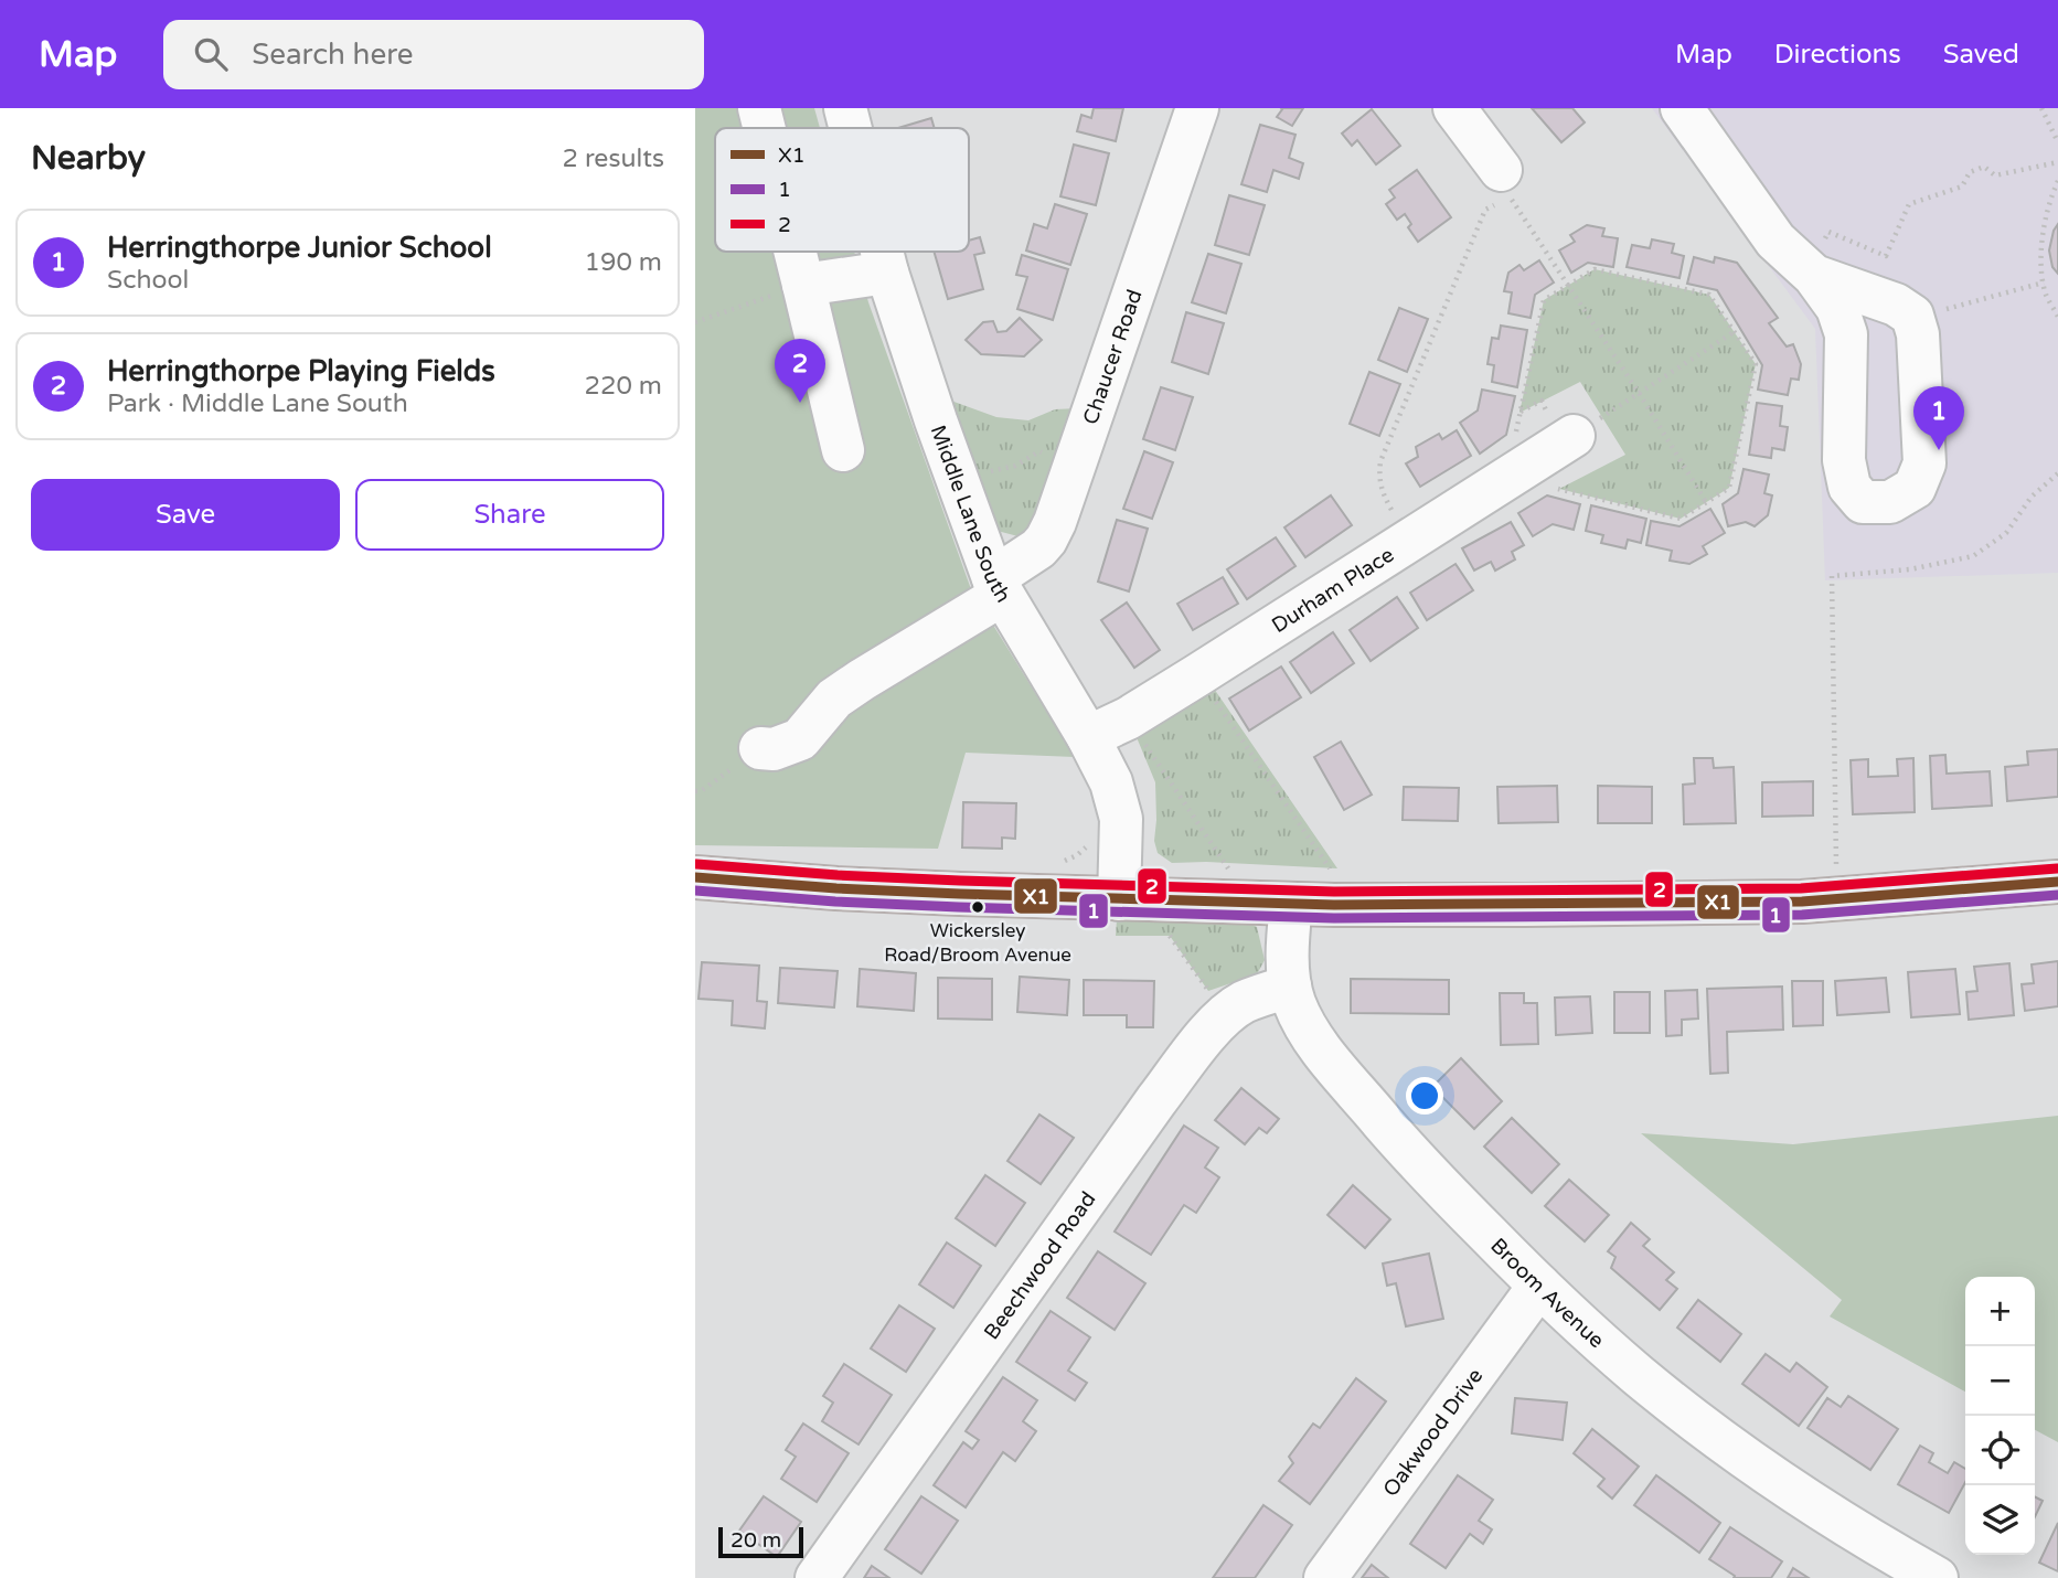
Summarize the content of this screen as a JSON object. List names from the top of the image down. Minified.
{"streets":{"street":["Chaucer Road","Middle Lane South","Durham Place","Beechwood Road","Broom Avenue","Oakwood Drive"]},"crossings":[["Chaucer Road","Middle Lane South"],["Middle Lane South","Durham Place"],["Beechwood Road","Broom Avenue"],["Broom Avenue","Oakwood Drive"]],"places":["Wickersley Road/Broom Avenue"],"lines":["transit line 2","transit line X1","transit line 1"],"legend":["X1","1","2"],"scale_bar":"20 m","page":{"header":"Map","search":"Search here","nav":["Map","Directions","Saved"],"heading":["Nearby","2 results"],"list":[{"mark":"1","name":"Herringthorpe Junior School","note":"School","value":"190 m"},{"mark":"2","name":"Herringthorpe Playing Fields","note":"Park · Middle Lane South","value":"220 m"}],"pins":["2","1"],"buttons":["Save","Share"],"map_buttons":["+","−"],"scale":"20 m"}}
